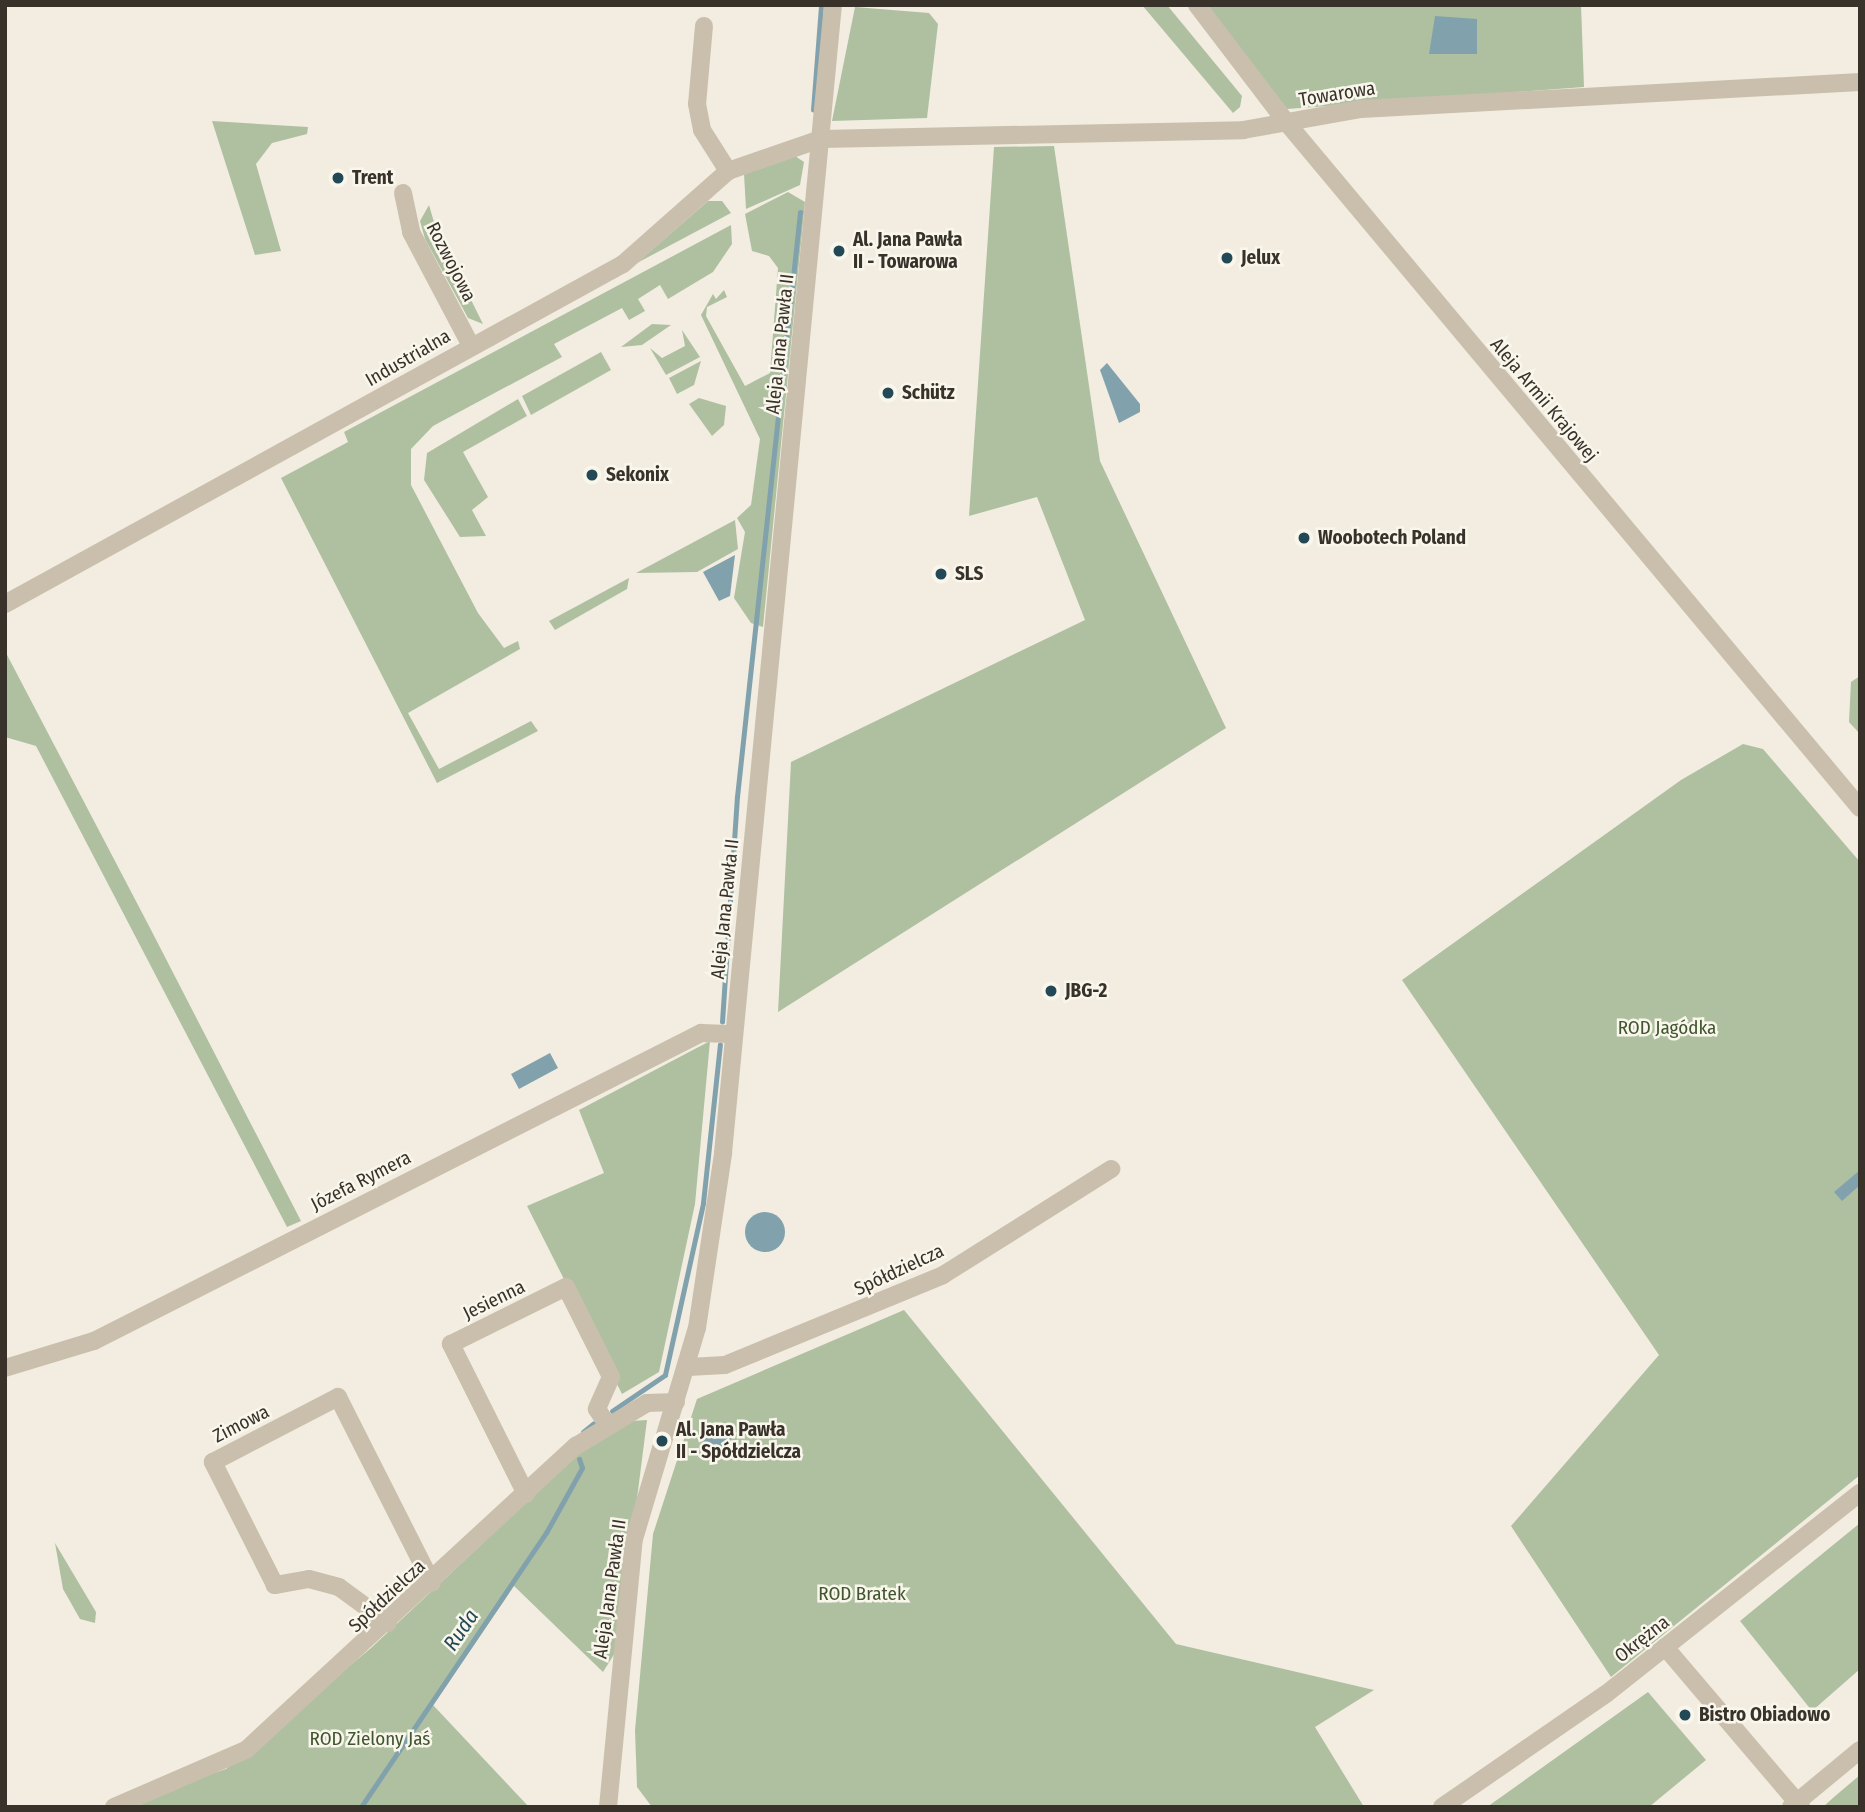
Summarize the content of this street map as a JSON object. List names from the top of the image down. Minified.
{"streets":{"street":["Towarowa","Rozwojowa","Aleja Jana Pawła II","Industrialna","Aleja Armii Krajowej","Józefa Rymera","Spółdzielcza","Jesienna","Zimowa","Okrężna"]},"crossings":[["Towarowa","Aleja Jana Pawła II"],["Towarowa","Industrialna"],["Towarowa","Aleja Armii Krajowej"],["Rozwojowa","Industrialna"],["Aleja Jana Pawła II","Industrialna"],["Aleja Jana Pawła II","Józefa Rymera"],["Aleja Jana Pawła II","Spółdzielcza"],["Spółdzielcza","Jesienna"],["Spółdzielcza","Zimowa"]],"water":["Ruda"],"parks":["ROD Jagódka","ROD Bratek","ROD Zielony Jaś"],"places":["Trent","Al. Jana Pawła II - Towarowa","Jelux","Schütz","Sekonix","Woobotech Poland","SLS","JBG-2","Al. Jana Pawła II - Spółdzielcza","Bistro Obiadowo"]}
